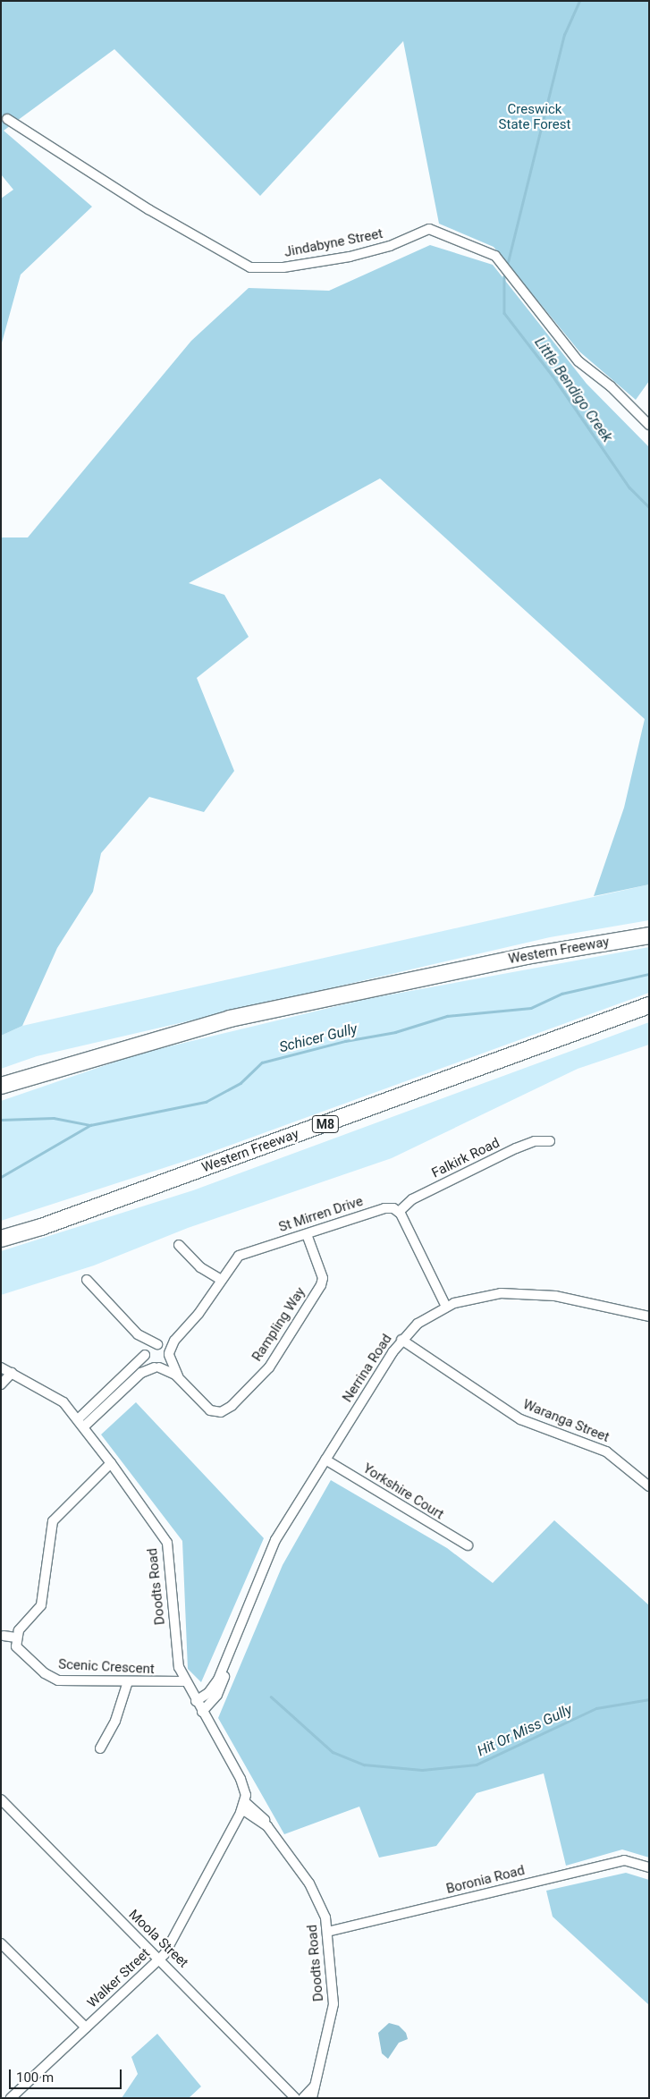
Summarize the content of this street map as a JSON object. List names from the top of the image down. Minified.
{"streets":{"highway":["Western Freeway","M8"],"street":["Jindabyne Street","Falkirk Road","St Mirren Drive","Rampling Way","Nerrina Road","Waranga Street","Yorkshire Court","Doodts Road","Scenic Crescent","Boronia Road","Moola Street","Walker Street"]},"crossings":[["Falkirk Road","St Mirren Drive"],["St Mirren Drive","Rampling Way"],["Nerrina Road","Waranga Street"],["Nerrina Road","Yorkshire Court"],["Nerrina Road","Doodts Road"],["Doodts Road","Scenic Crescent"],["Doodts Road","Boronia Road"],["Doodts Road","Walker Street"],["Moola Street","Walker Street"]],"water":["Little Bendigo Creek","Schicer Gully","Hit Or Miss Gully"],"parks":["Creswick State Forest"],"scale_bar":"100 m"}
